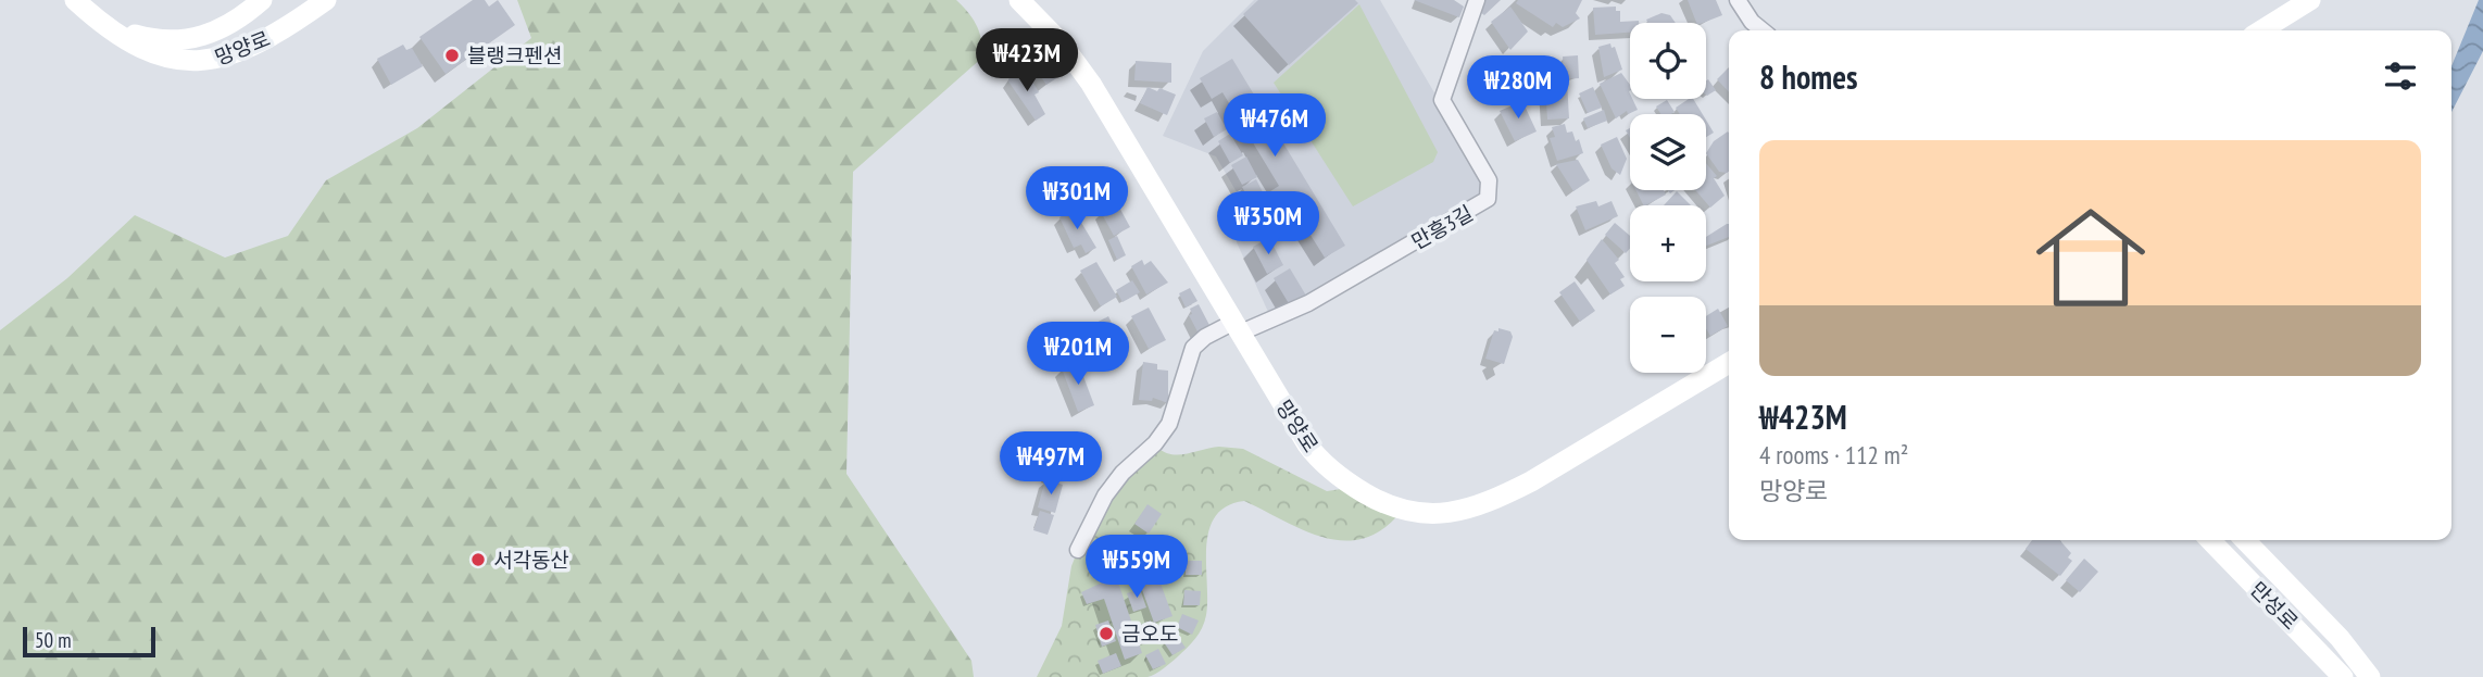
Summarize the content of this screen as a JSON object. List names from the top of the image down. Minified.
{"streets":{"main road":["망양로","만성로"],"street":["만흥3길"]},"crossings":[["망양로","만흥3길"]],"places":["블랭크펜션","서각동산","금오도"],"scale_bar":"50 m","page":{"map_buttons":["+","−"],"price":["₩423M","₩280M","₩476M","₩301M","₩350M","₩201M","₩497M","₩559M"],"heading":"8 homes","list":[{"name":"₩423M","note":"4 rooms · 112 m² · 망양로"}],"scale":"50 m"}}
